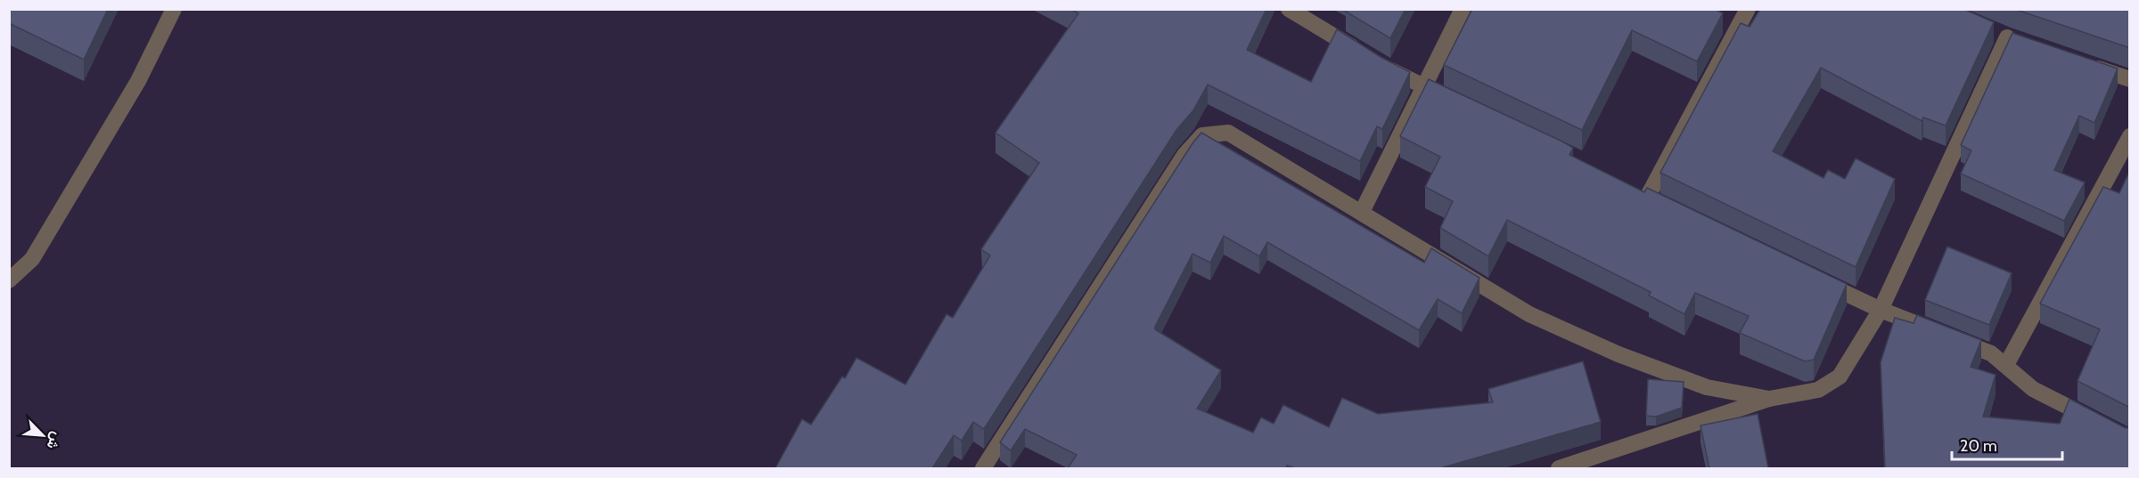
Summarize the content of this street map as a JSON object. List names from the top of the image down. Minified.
{"scale_bar":"20 m","north":"bottom right"}
